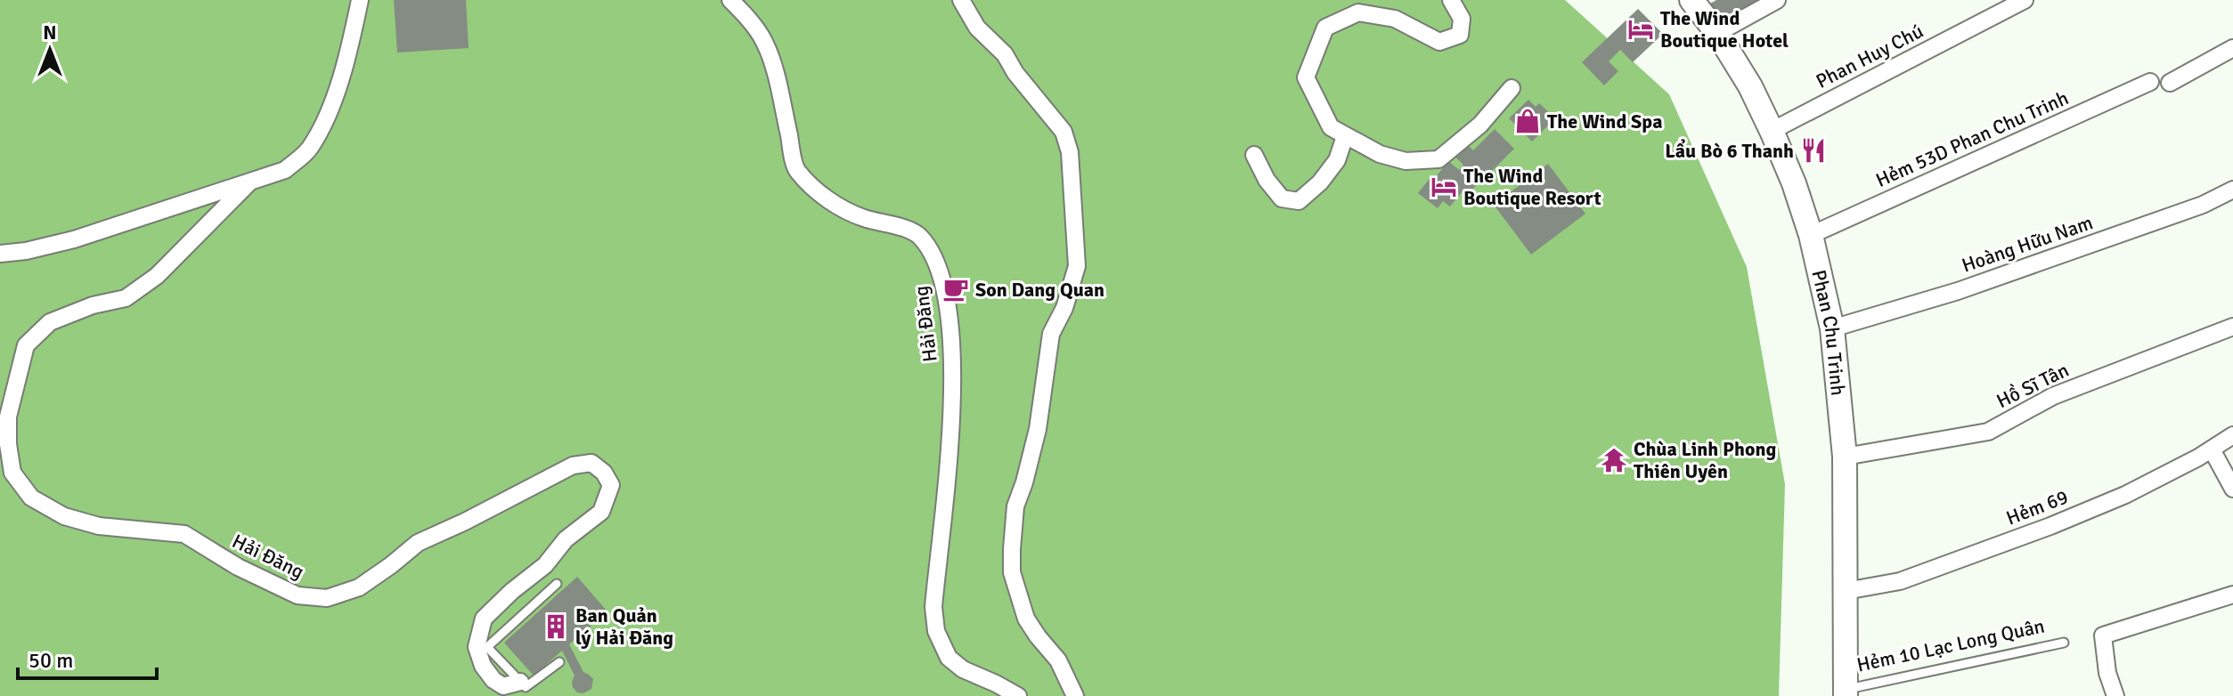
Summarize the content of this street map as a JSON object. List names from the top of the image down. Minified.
{"streets":{"main road":["Phan Chu Trinh"],"street":["Phan Huy Chú","Hẻm 53D Phan Chu Trinh","Hoàng Hữu Nam","Hải Đăng","Hồ Sĩ Tân","Hẻm 69"],"lane":["Hẻm 10 Lạc Long Quân"]},"crossings":[["Phan Huy Chú","Phan Chu Trinh"],["Hẻm 53D Phan Chu Trinh","Phan Chu Trinh"],["Hoàng Hữu Nam","Phan Chu Trinh"],["Phan Chu Trinh","Hồ Sĩ Tân"],["Phan Chu Trinh","Hẻm 69"],["Phan Chu Trinh","Hẻm 10 Lạc Long Quân"]],"places":{"hotel":["The Wind Boutique Hotel","The Wind Boutique Resort"],"shop":["The Wind Spa"],"restaurant":["Lẩu Bò 6 Thanh"],"cafe":["Son Dang Quan"],"temple":["Chùa Linh Phong Thiên Uyên"],"building":["Ban Quản lý Hải Đăng"]},"scale_bar":"50 m","north":"top"}
